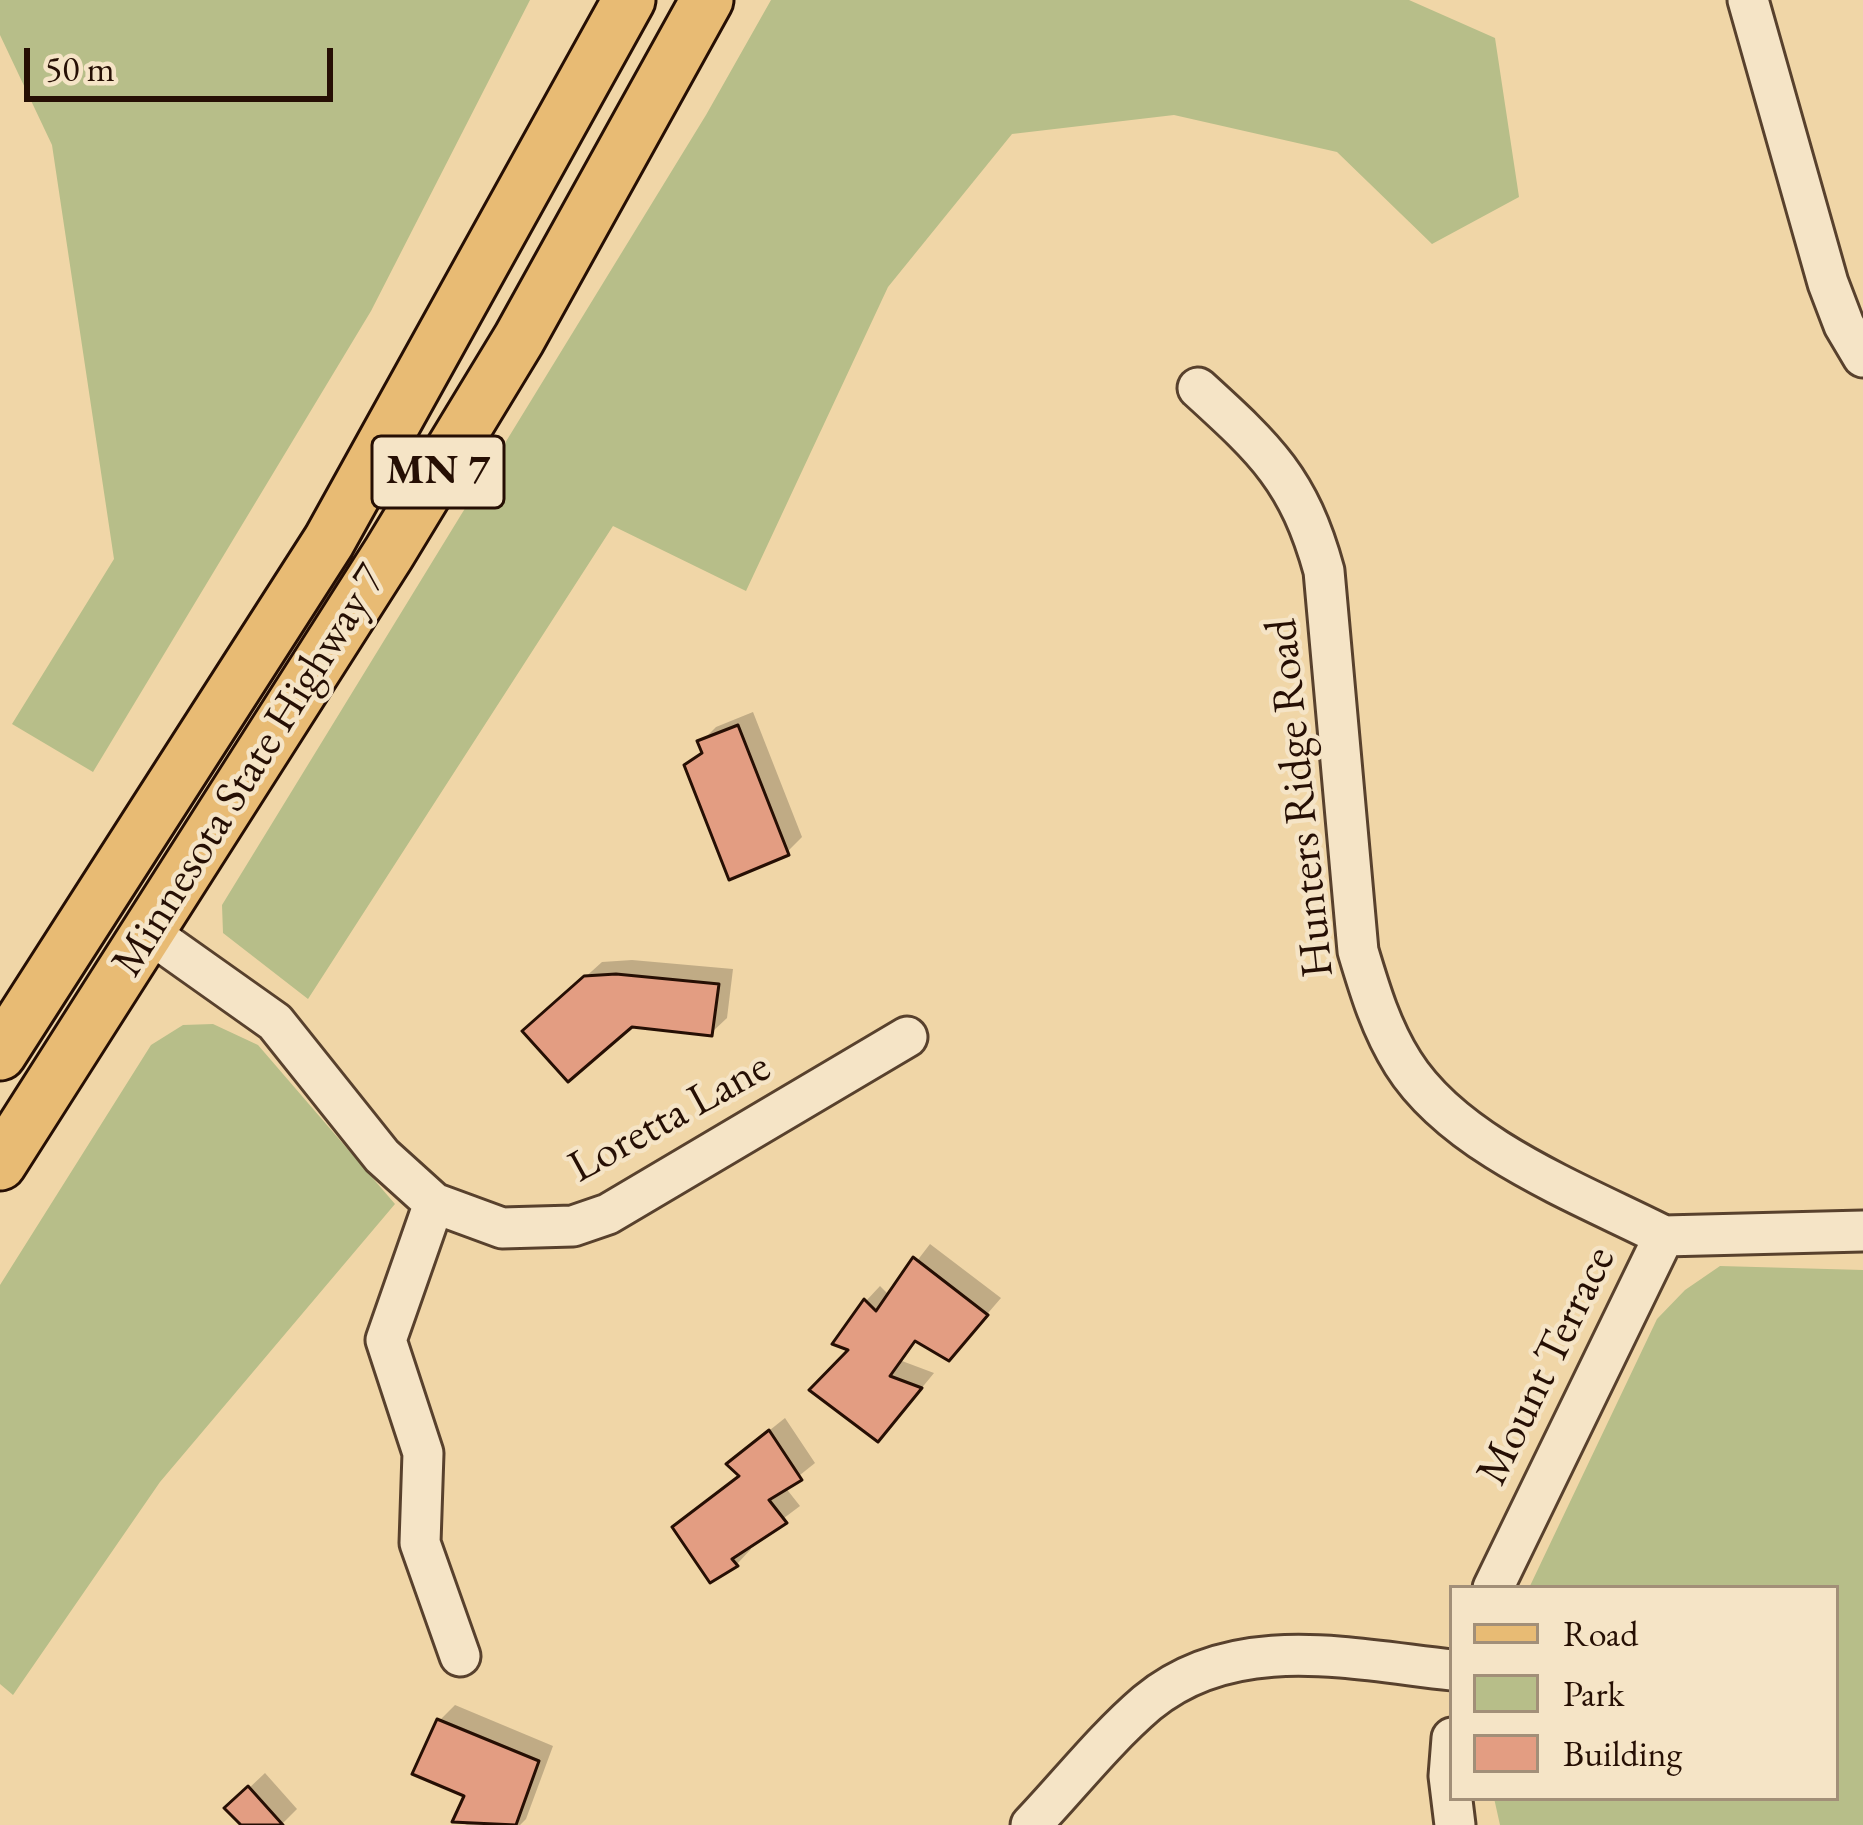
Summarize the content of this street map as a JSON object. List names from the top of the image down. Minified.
{"streets":{"main road":["MN 7","Minnesota State Highway 7"],"street":["Hunters Ridge Road","Loretta Lane","Mount Terrace"]},"crossings":[["Minnesota State Highway 7","Loretta Lane"],["Hunters Ridge Road","Mount Terrace"]],"legend":["Road","Park","Building"],"scale_bar":"50 m"}
